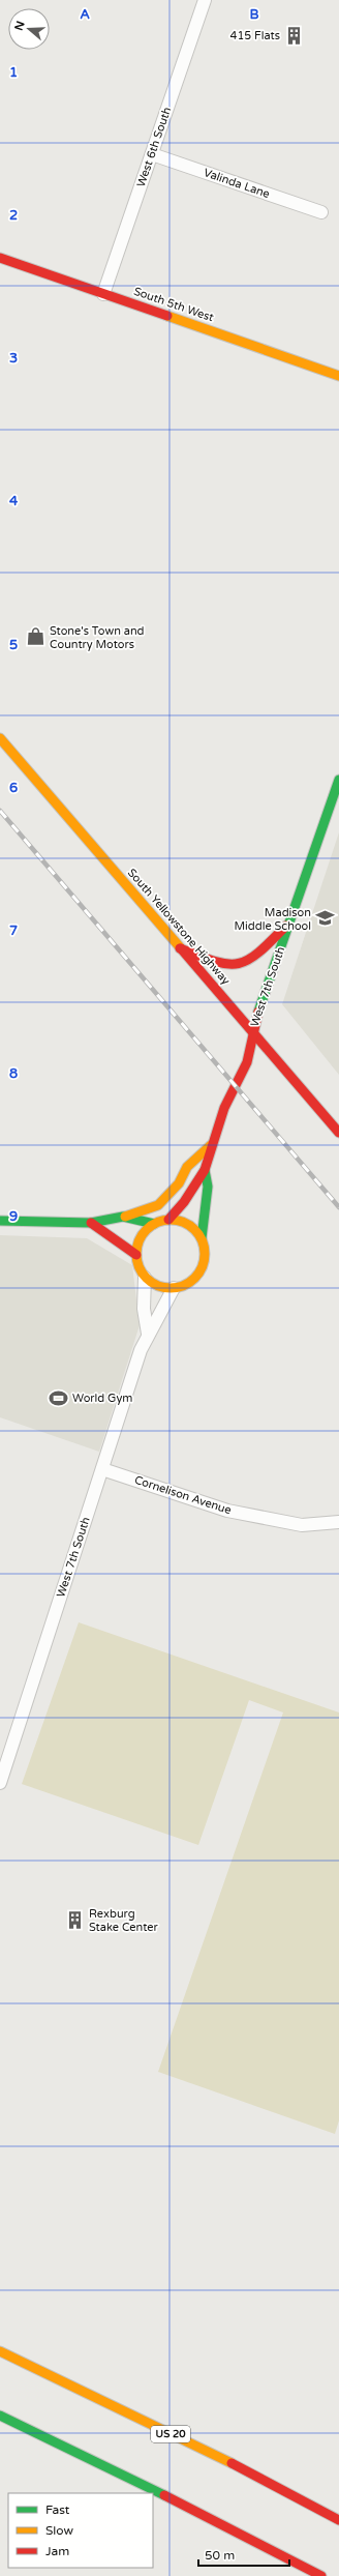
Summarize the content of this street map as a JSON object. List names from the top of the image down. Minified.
{"streets":{"main road":["South 5th West","South Yellowstone Highway","West 7th South","US 20"],"street":["West 6th South","Valinda Lane","Cornelison Avenue"]},"crossings":[["West 6th South","Valinda Lane"],["West 6th South","South 5th West"],["South Yellowstone Highway","West 7th South"],["West 7th South","Cornelison Avenue"]],"places":{"building":["415 Flats","Rexburg Stake Center"],"shop":["Stone's Town and Country Motors"],"school or university":["Madison Middle School"],"sports":["World Gym"]},"legend":["Fast","Slow","Jam"],"scale_bar":"50 m","north":"left","grid":{"columns":["A","B"],"rows":["1","2","3","4","5","6","7","8","9"]}}
